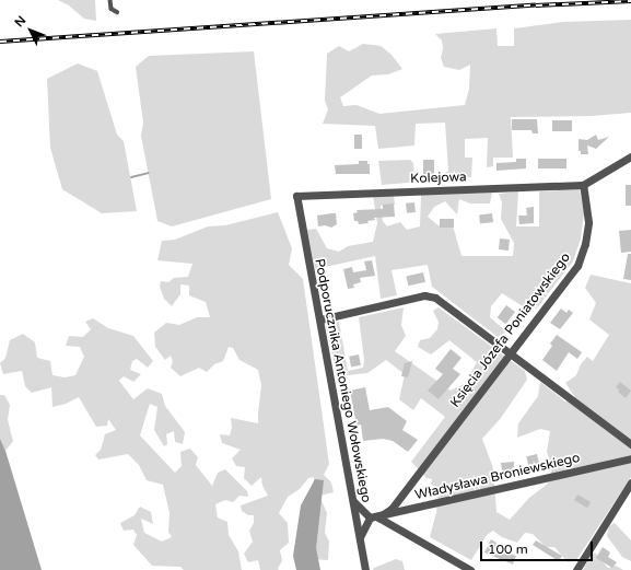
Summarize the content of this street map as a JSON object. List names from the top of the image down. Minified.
{"streets":{"street":["Kolejowa","Księcia Józefa Poniatowskiego","Podporucznika Antoniego Wołowskiego","Władysława Broniewskiego"]},"crossings":[["Kolejowa","Księcia Józefa Poniatowskiego"],["Kolejowa","Podporucznika Antoniego Wołowskiego"],["Księcia Józefa Poniatowskiego","Władysława Broniewskiego"]],"scale_bar":"100 m","north":"top left"}
